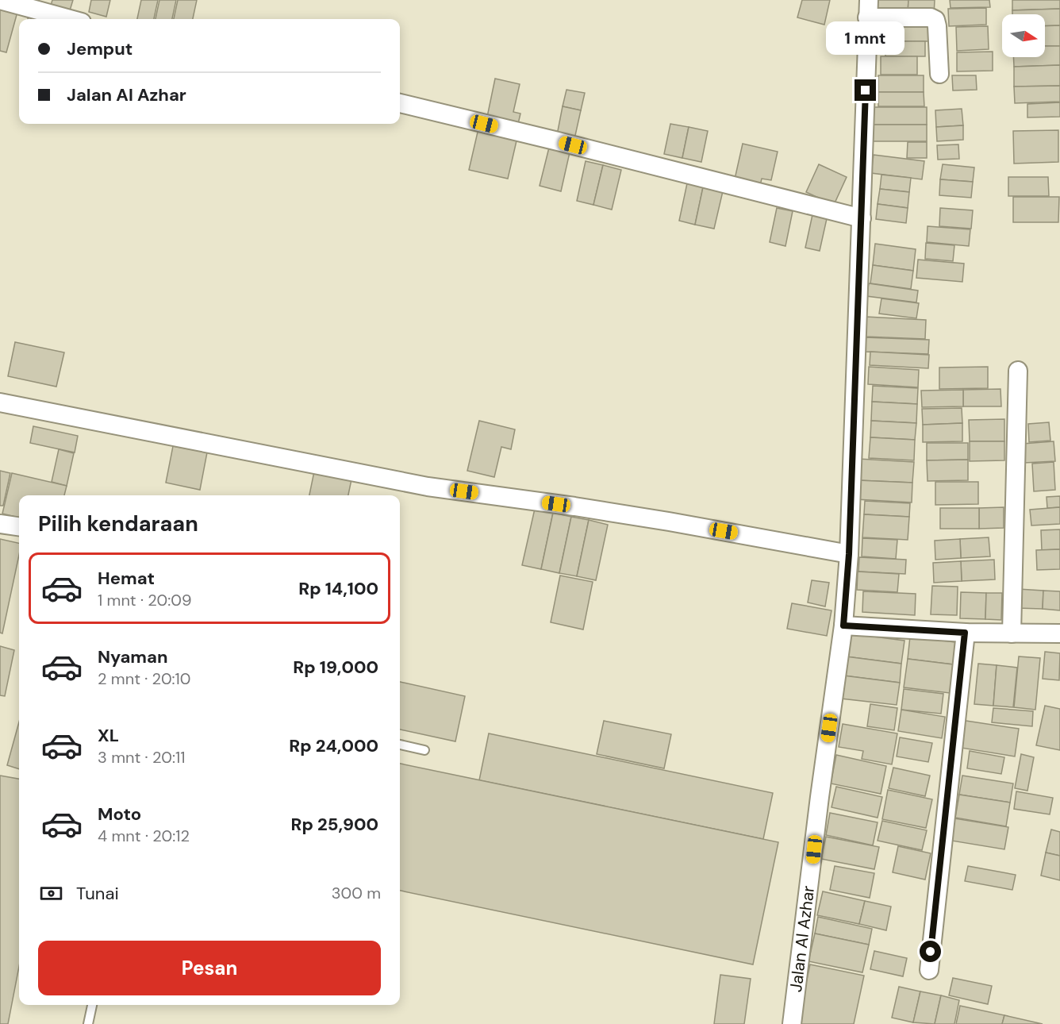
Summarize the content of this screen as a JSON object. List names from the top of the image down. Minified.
{"streets":{"street":["Jalan Al Azhar"]},"north":"right","page":{"banner":["Jemput","Jalan Al Azhar"],"bubble":"1 mnt","heading":"Pilih kendaraan","list":[{"name":"Hemat","note":"1 mnt · 20:09","value":"Rp 14,100"},{"name":"Nyaman","note":"2 mnt · 20:10","value":"Rp 19,000"},{"name":"XL","note":"3 mnt · 20:11","value":"Rp 24,000"},{"name":"Moto","note":"4 mnt · 20:12","value":"Rp 25,900"}],"pay":["Tunai","300 m"],"buttons":"Pesan"}}
